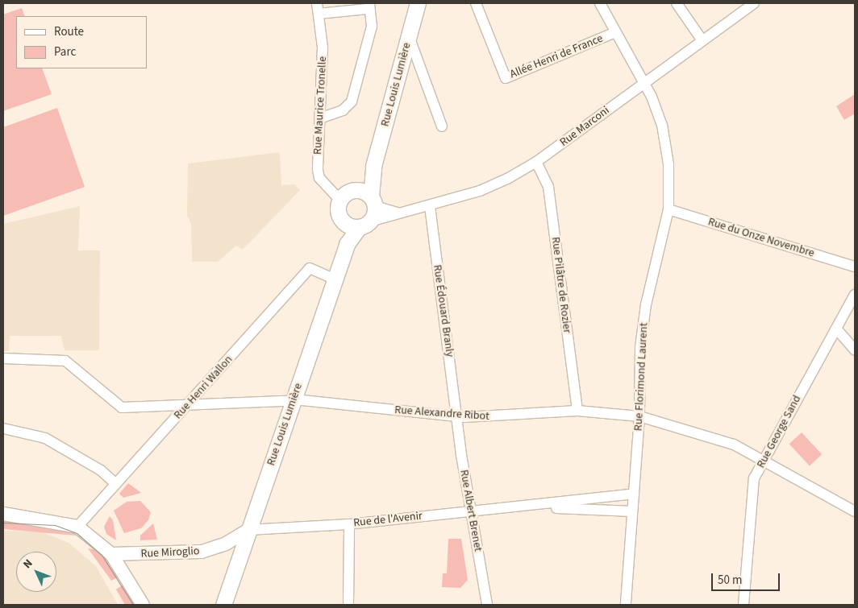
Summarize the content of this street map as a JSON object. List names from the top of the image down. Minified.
{"streets":{"main road":["Rue Louis Lumière"],"street":["Allée Henri de France","Rue Maurice Tronelle","Rue Marconi","Rue du Onze Novembre","Rue Pilâtre de Rozier","Rue Édouard Branly","Rue Florimond Laurent","Rue Henri Wallon","Rue Alexandre Ribot","Rue George Sand","Rue Albert Brenet","Rue de l'Avenir","Rue Miroglio"]},"crossings":[["Allée Henri de France","Rue Florimond Laurent"],["Rue Louis Lumière","Rue Marconi"],["Rue Louis Lumière","Rue Henri Wallon"],["Rue Louis Lumière","Rue Alexandre Ribot"],["Rue Louis Lumière","Rue de l'Avenir"],["Rue Louis Lumière","Rue Miroglio"],["Rue Marconi","Rue Pilâtre de Rozier"],["Rue Marconi","Rue Édouard Branly"],["Rue Marconi","Rue Florimond Laurent"],["Rue du Onze Novembre","Rue Florimond Laurent"],["Rue Pilâtre de Rozier","Rue Alexandre Ribot"],["Rue Édouard Branly","Rue Alexandre Ribot"],["Rue Édouard Branly","Rue Albert Brenet"],["Rue Florimond Laurent","Rue Alexandre Ribot"],["Rue Florimond Laurent","Rue de l'Avenir"],["Rue Henri Wallon","Rue Alexandre Ribot"],["Rue Alexandre Ribot","Rue George Sand"],["Rue Alexandre Ribot","Rue Albert Brenet"],["Rue Albert Brenet","Rue de l'Avenir"],["Rue de l'Avenir","Rue Miroglio"]],"legend":["Route","Parc"],"scale_bar":"50 m","north":"top left"}
